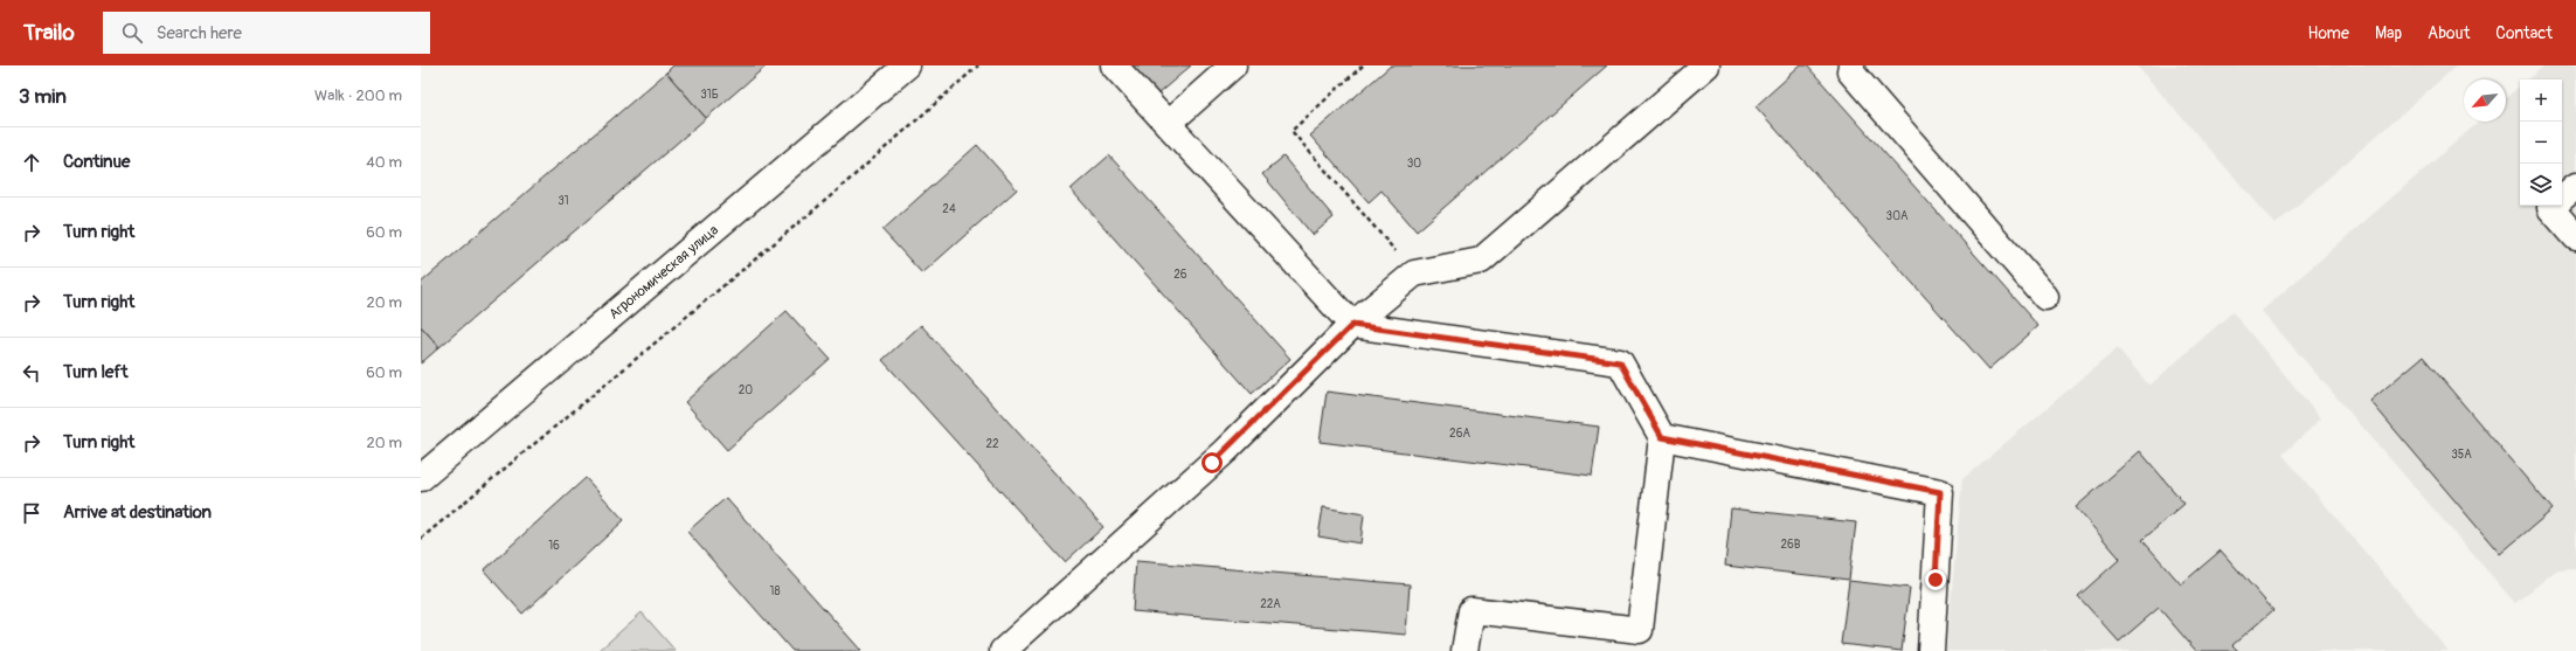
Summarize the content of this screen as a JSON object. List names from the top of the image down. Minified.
{"streets":{"street":["Агрономическая улица"]},"house_numbers":["31Б","30","31","24","30А","26","20","26А","22","35А","26В","16","18","22А"],"north":"bottom left","page":{"header":"Trailo","search":"Search here","nav":["Home","Map","About","Contact"],"heading":["3 min","Walk · 200 m"],"map_buttons":["+","−"],"list":[["Continue","40 m"],["Turn right","60 m"],["Turn right","20 m"],["Turn left","60 m"],["Turn right","20 m"],"Arrive at destination"]}}
